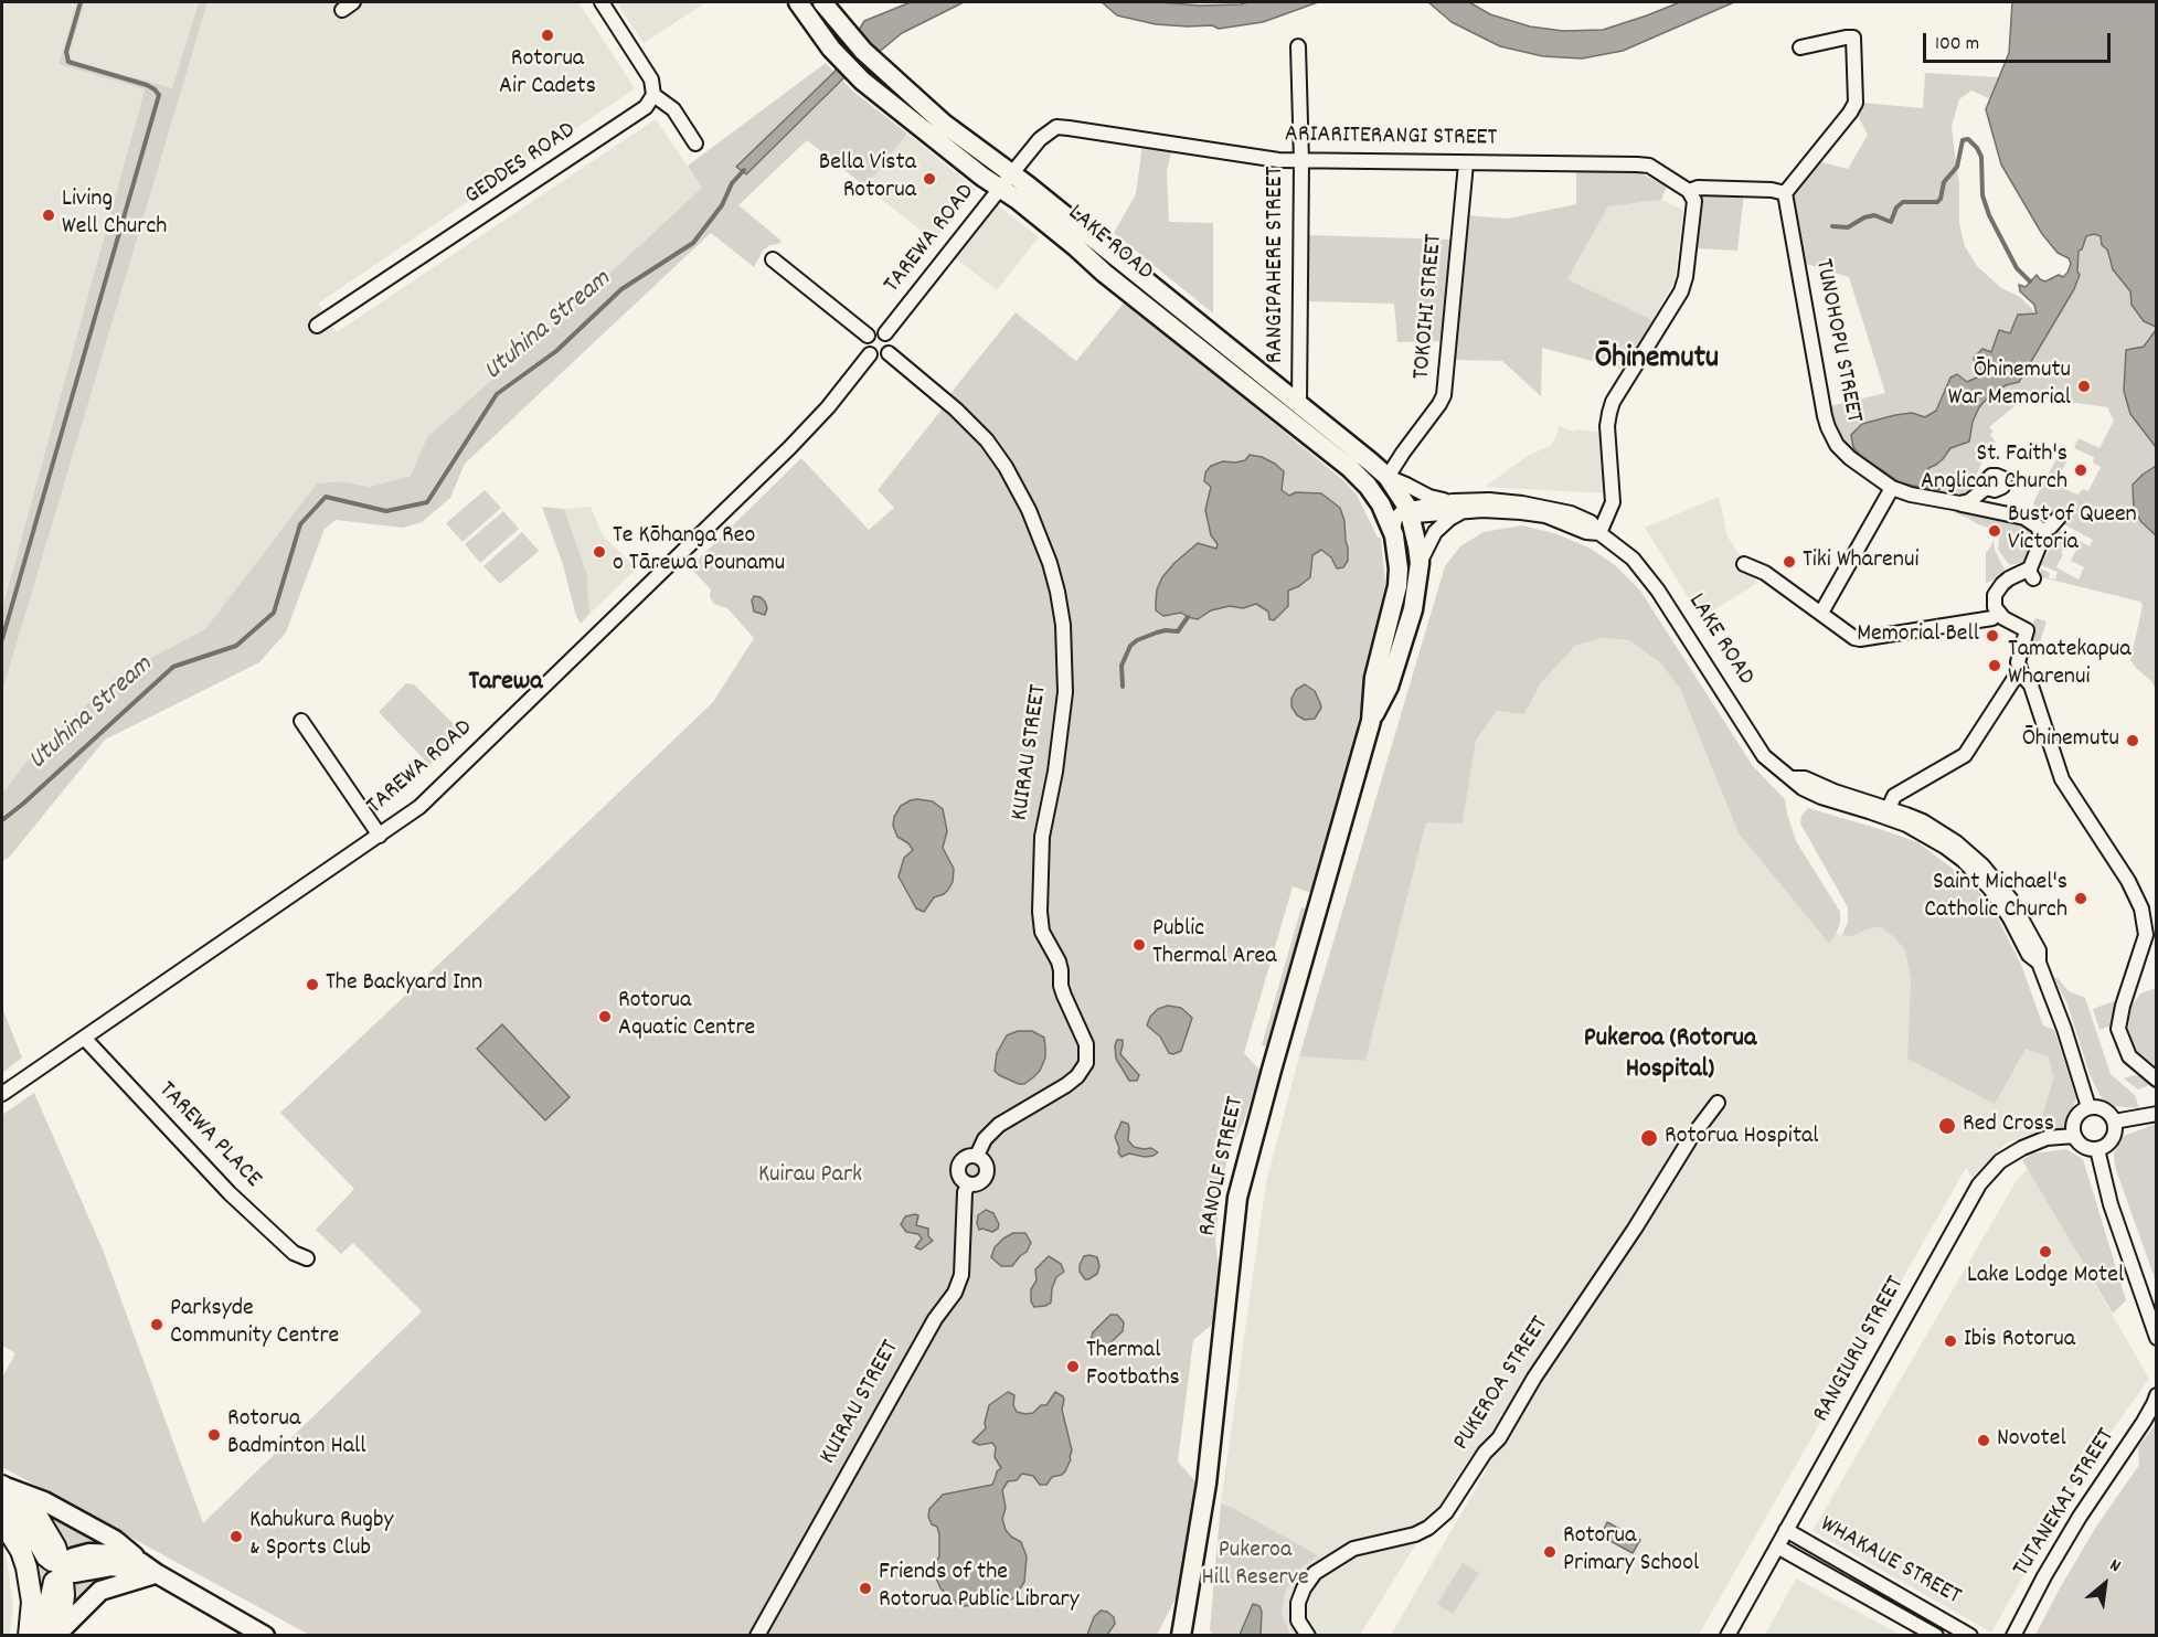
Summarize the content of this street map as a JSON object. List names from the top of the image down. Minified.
{"streets":{"main road":["LAKE ROAD","RANOLF STREET"],"street":["ARIARITERANGI STREET","GEDDES ROAD","TAREWA ROAD","RANGIPAHERE STREET","TOKOIHI STREET","TUNOHOPU STREET","KUIRAU STREET","TAREWA PLACE","RANGIURU STREET","PUKEROA STREET","TUTANEKAI STREET","WHAKAUE STREET"]},"crossings":[["ARIARITERANGI STREET","TAREWA ROAD"],["ARIARITERANGI STREET","LAKE ROAD"],["ARIARITERANGI STREET","RANGIPAHERE STREET"],["ARIARITERANGI STREET","TOKOIHI STREET"],["TAREWA ROAD","LAKE ROAD"],["TAREWA ROAD","KUIRAU STREET"],["TAREWA ROAD","TAREWA PLACE"],["LAKE ROAD","RANGIPAHERE STREET"],["LAKE ROAD","TOKOIHI STREET"],["LAKE ROAD","RANOLF STREET"],["LAKE ROAD","RANGIURU STREET"],["RANGIURU STREET","WHAKAUE STREET"]],"districts":["Ōhinemutu","Tarewa","Pukeroa (Rotorua Hospital)"],"water":["Utuhina Stream"],"parks":["Kuirau Park","Pukeroa Hill Reserve"],"places":["Rotorua Air Cadets","Bella Vista Rotorua","Living Well Church","Ōhinemutu War Memorial","St. Faith's Anglican Church","Bust of Queen Victoria","Te Kōhanga Reo o Tārewa Pounamu","Tiki Wharenui","Memorial Bell","Tamatekapua Wharenui","Ōhinemutu","Saint Michael's Catholic Church","Public Thermal Area","The Backyard Inn","Rotorua Aquatic Centre","Red Cross","Rotorua Hospital","Lake Lodge Motel","Parksyde Community Centre","Ibis Rotorua","Thermal Footbaths","Rotorua Badminton Hall","Novotel","Kahukura Rugby & Sports Club","Rotorua Primary School","Friends of the Rotorua Public Library"],"scale_bar":"100 m","north":"top right"}
